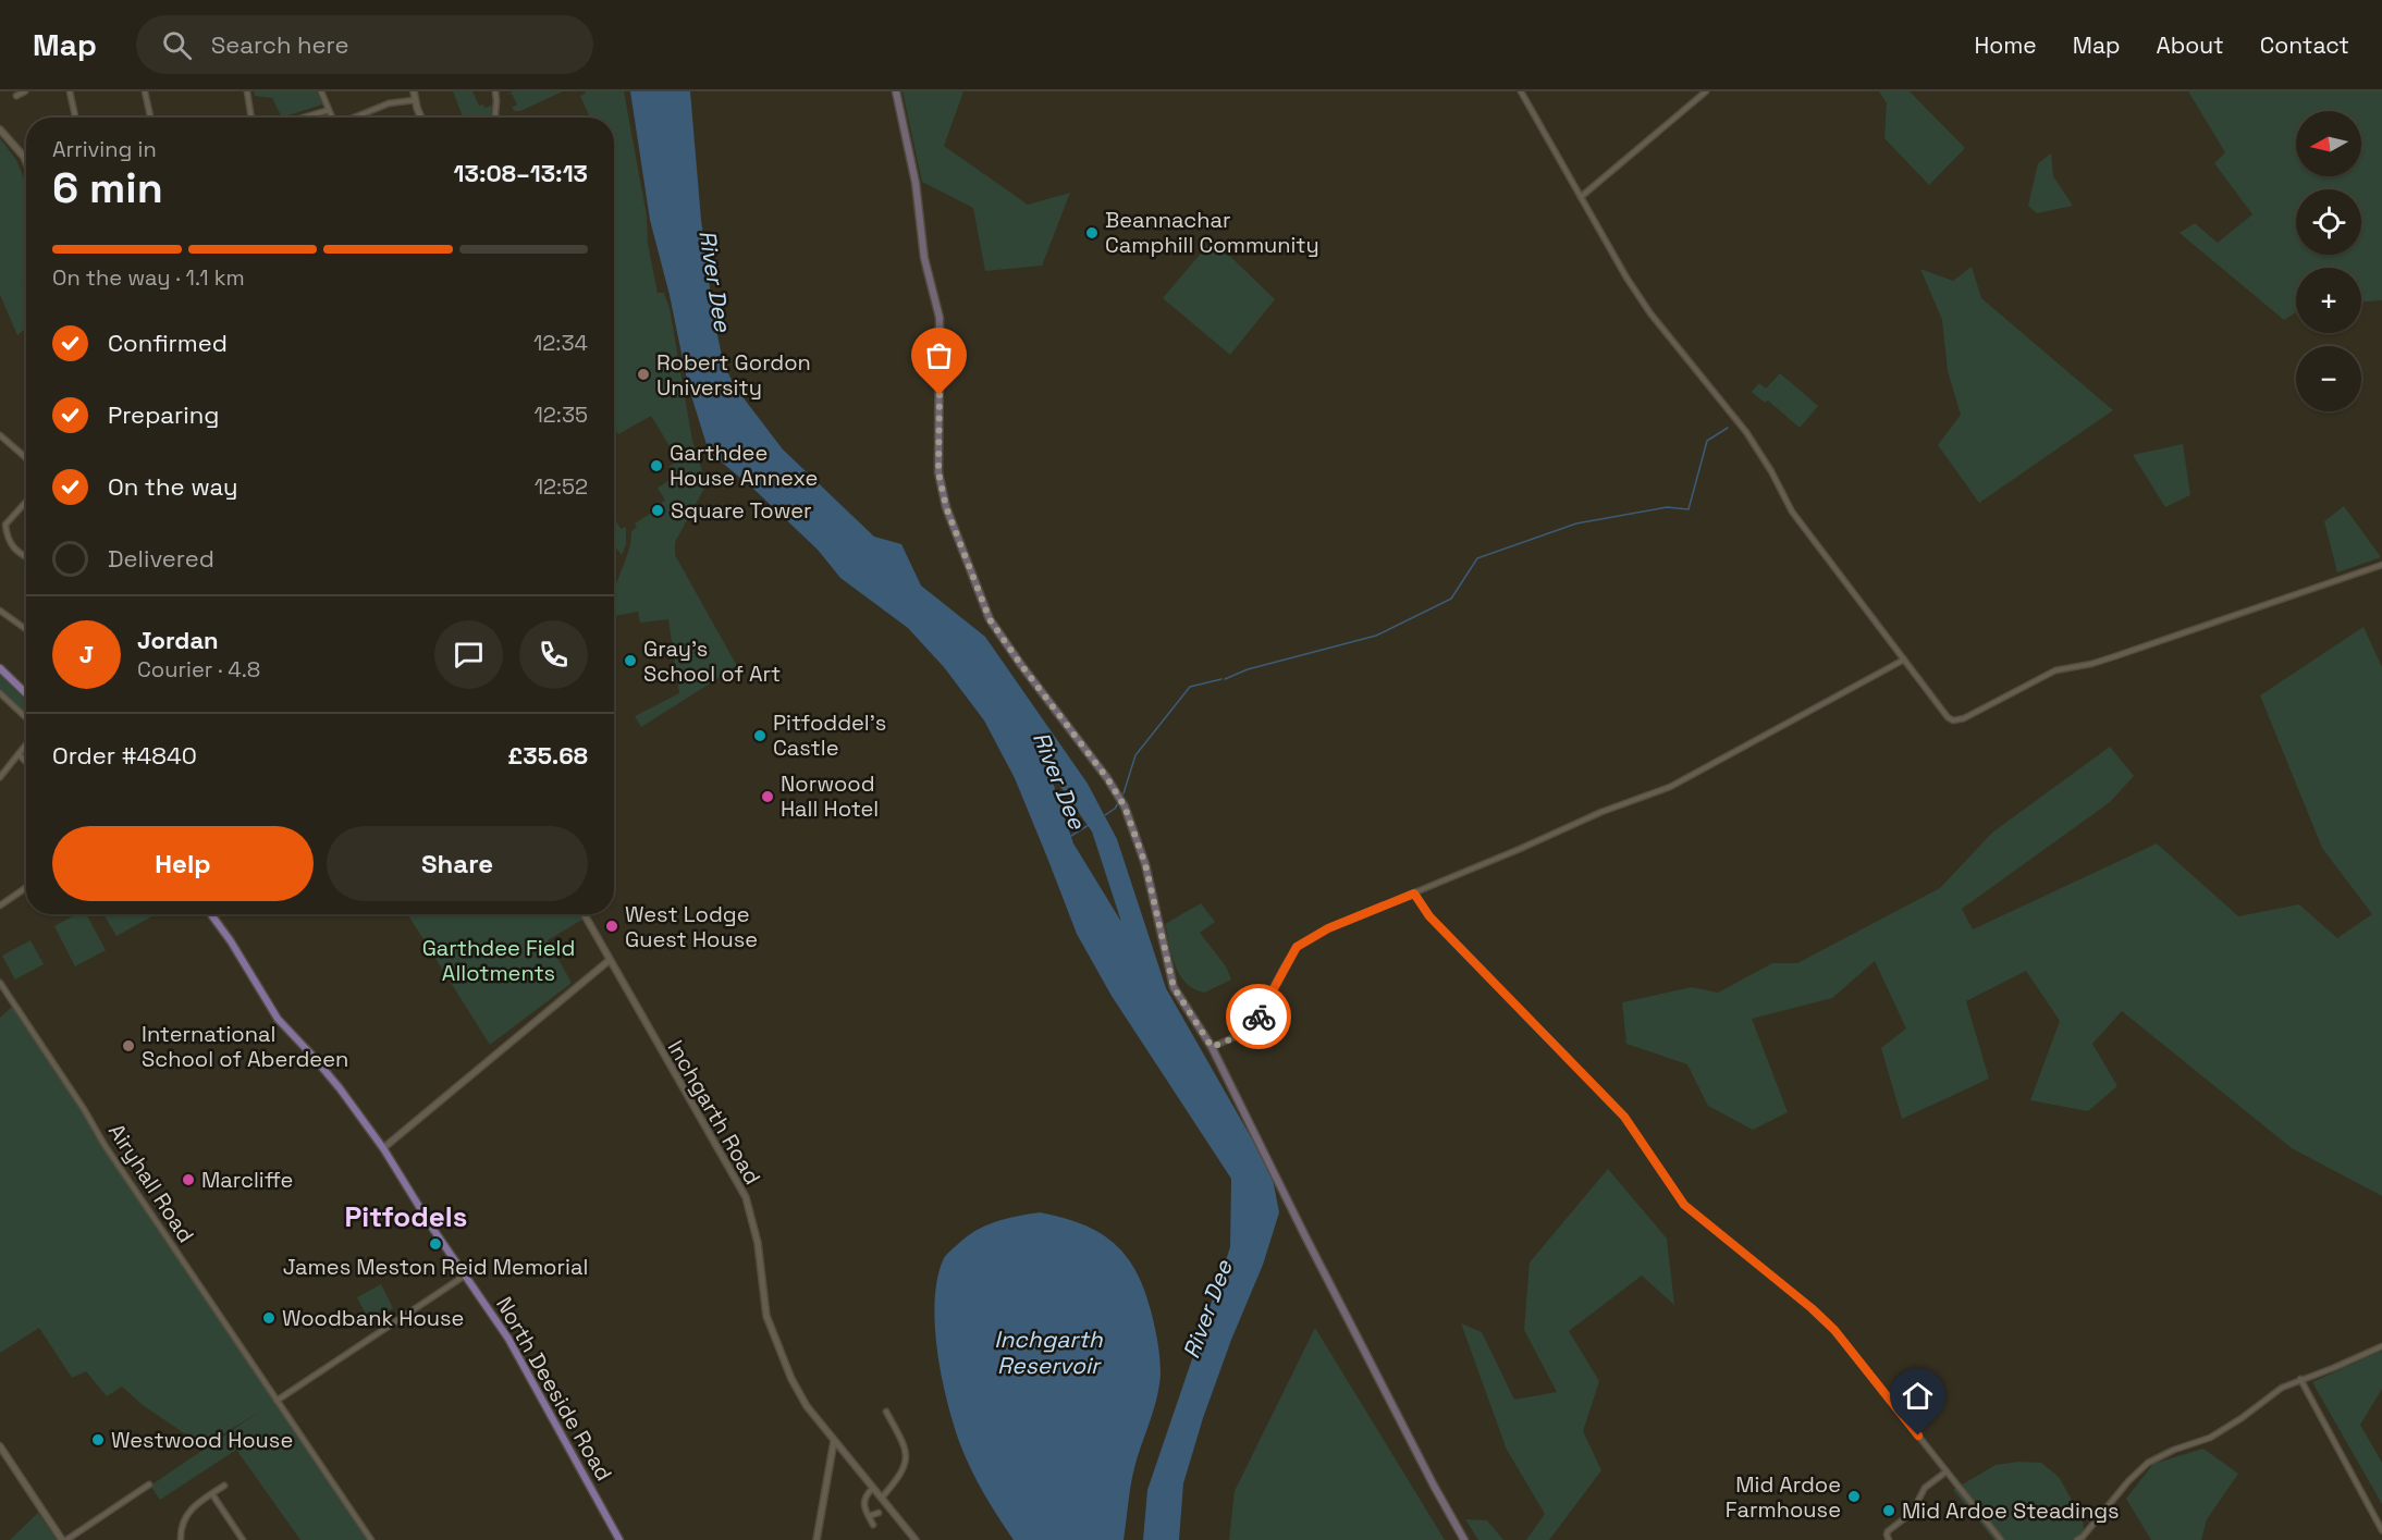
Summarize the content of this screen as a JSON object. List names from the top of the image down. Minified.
{"streets":{"main road":["North Deeside Road"],"street":["Inchgarth Road","Airyhall Road"]},"districts":["Pitfodels"],"water":["River Dee","Inchgarth Reservoir"],"parks":["Garthdee Field Allotments"],"places":["Beannachar Camphill Community","Robert Gordon University","Garthdee House Annexe","Square Tower","Gray's School of Art","Pitfoddel's Castle","Norwood Hall Hotel","West Lodge Guest House","International School of Aberdeen","Marcliffe","James Meston Reid Memorial","Woodbank House","Westwood House","Mid Ardoe Farmhouse","Mid Ardoe Steadings"],"north":"left","page":{"header":"Map","search":"Search here","nav":["Home","Map","About","Contact"],"map_buttons":["+","−"],"heading":["6 min","Arriving in","13:08–13:13"],"panel":["Jordan","Courier · 4.8","Order #4840","£35.68"],"bar":"On the way · 1.1 km","list":[["Confirmed","12:34"],["Preparing","12:35"],["On the way","12:52"],"Delivered"],"round":"J","buttons":["Help","Share"]}}
